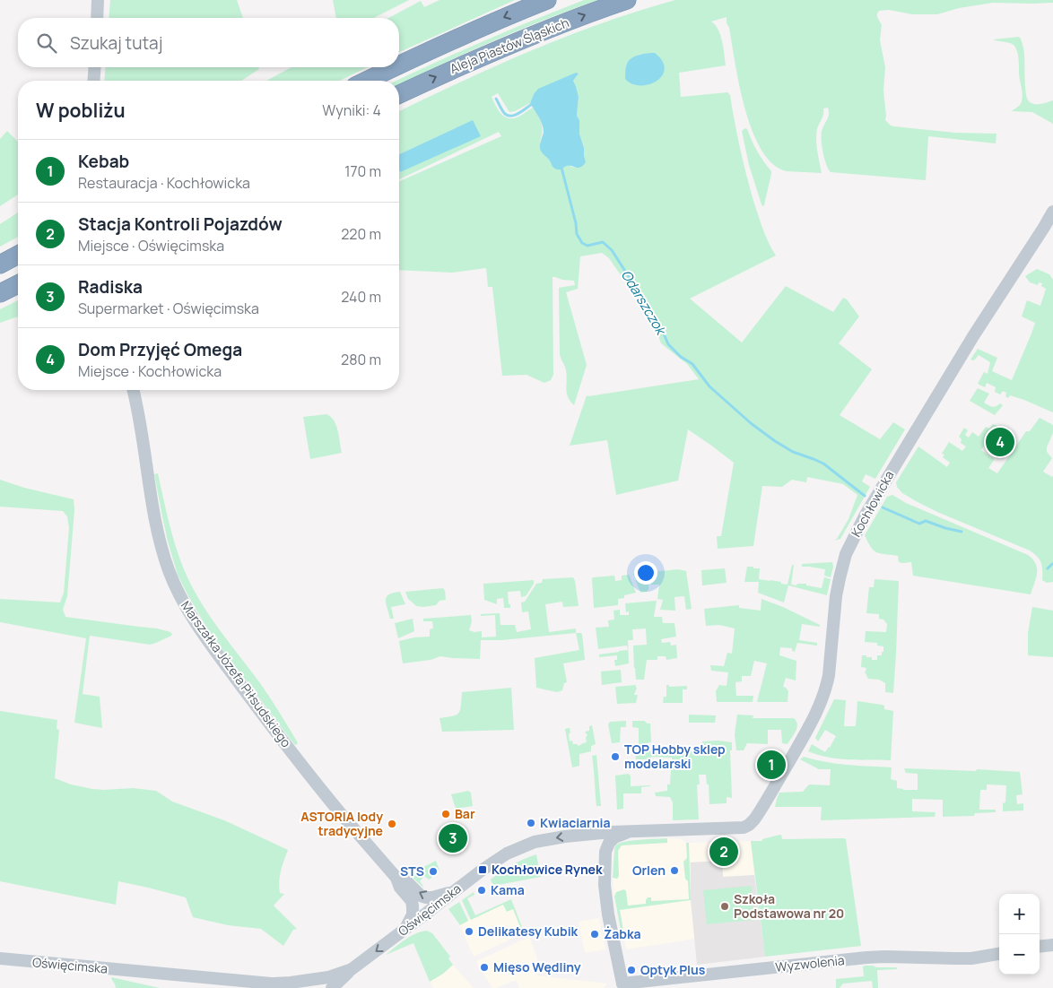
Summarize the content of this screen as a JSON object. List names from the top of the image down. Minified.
{"streets":{"highway":["Aleja Piastów Śląskich"],"street":["Kochłowicka","Marszałka Józefa Piłsudskiego","Oświęcimska","Wyzwolenia"]},"crossings":[["Marszałka Józefa Piłsudskiego","Oświęcimska"]],"water":["Odarszczok"],"places":{"other":["TOP Hobby sklep modelarski","Bar","Kwiaciarnia","ASTORIA lody tradycyjne","Orlen","STS","Kama","Szkoła Podstawowa nr 20","Delikatesy Kubik","Żabka","Mięso Wędliny","Optyk Plus"],"transit":["Kochłowice Rynek"]},"page":{"search":"Szukaj tutaj","heading":["W pobliżu","Wyniki: 4"],"list":[{"mark":"1","name":"Kebab","note":"Restauracja · Kochłowicka","value":"170 m"},{"mark":"2","name":"Stacja Kontroli Pojazdów","note":"Miejsce · Oświęcimska","value":"220 m"},{"mark":"3","name":"Radiska","note":"Supermarket · Oświęcimska","value":"240 m"},{"mark":"4","name":"Dom Przyjęć Omega","note":"Miejsce · Kochłowicka","value":"280 m"}],"pins":["4","1","3","2"],"map_buttons":["+","−"]}}
